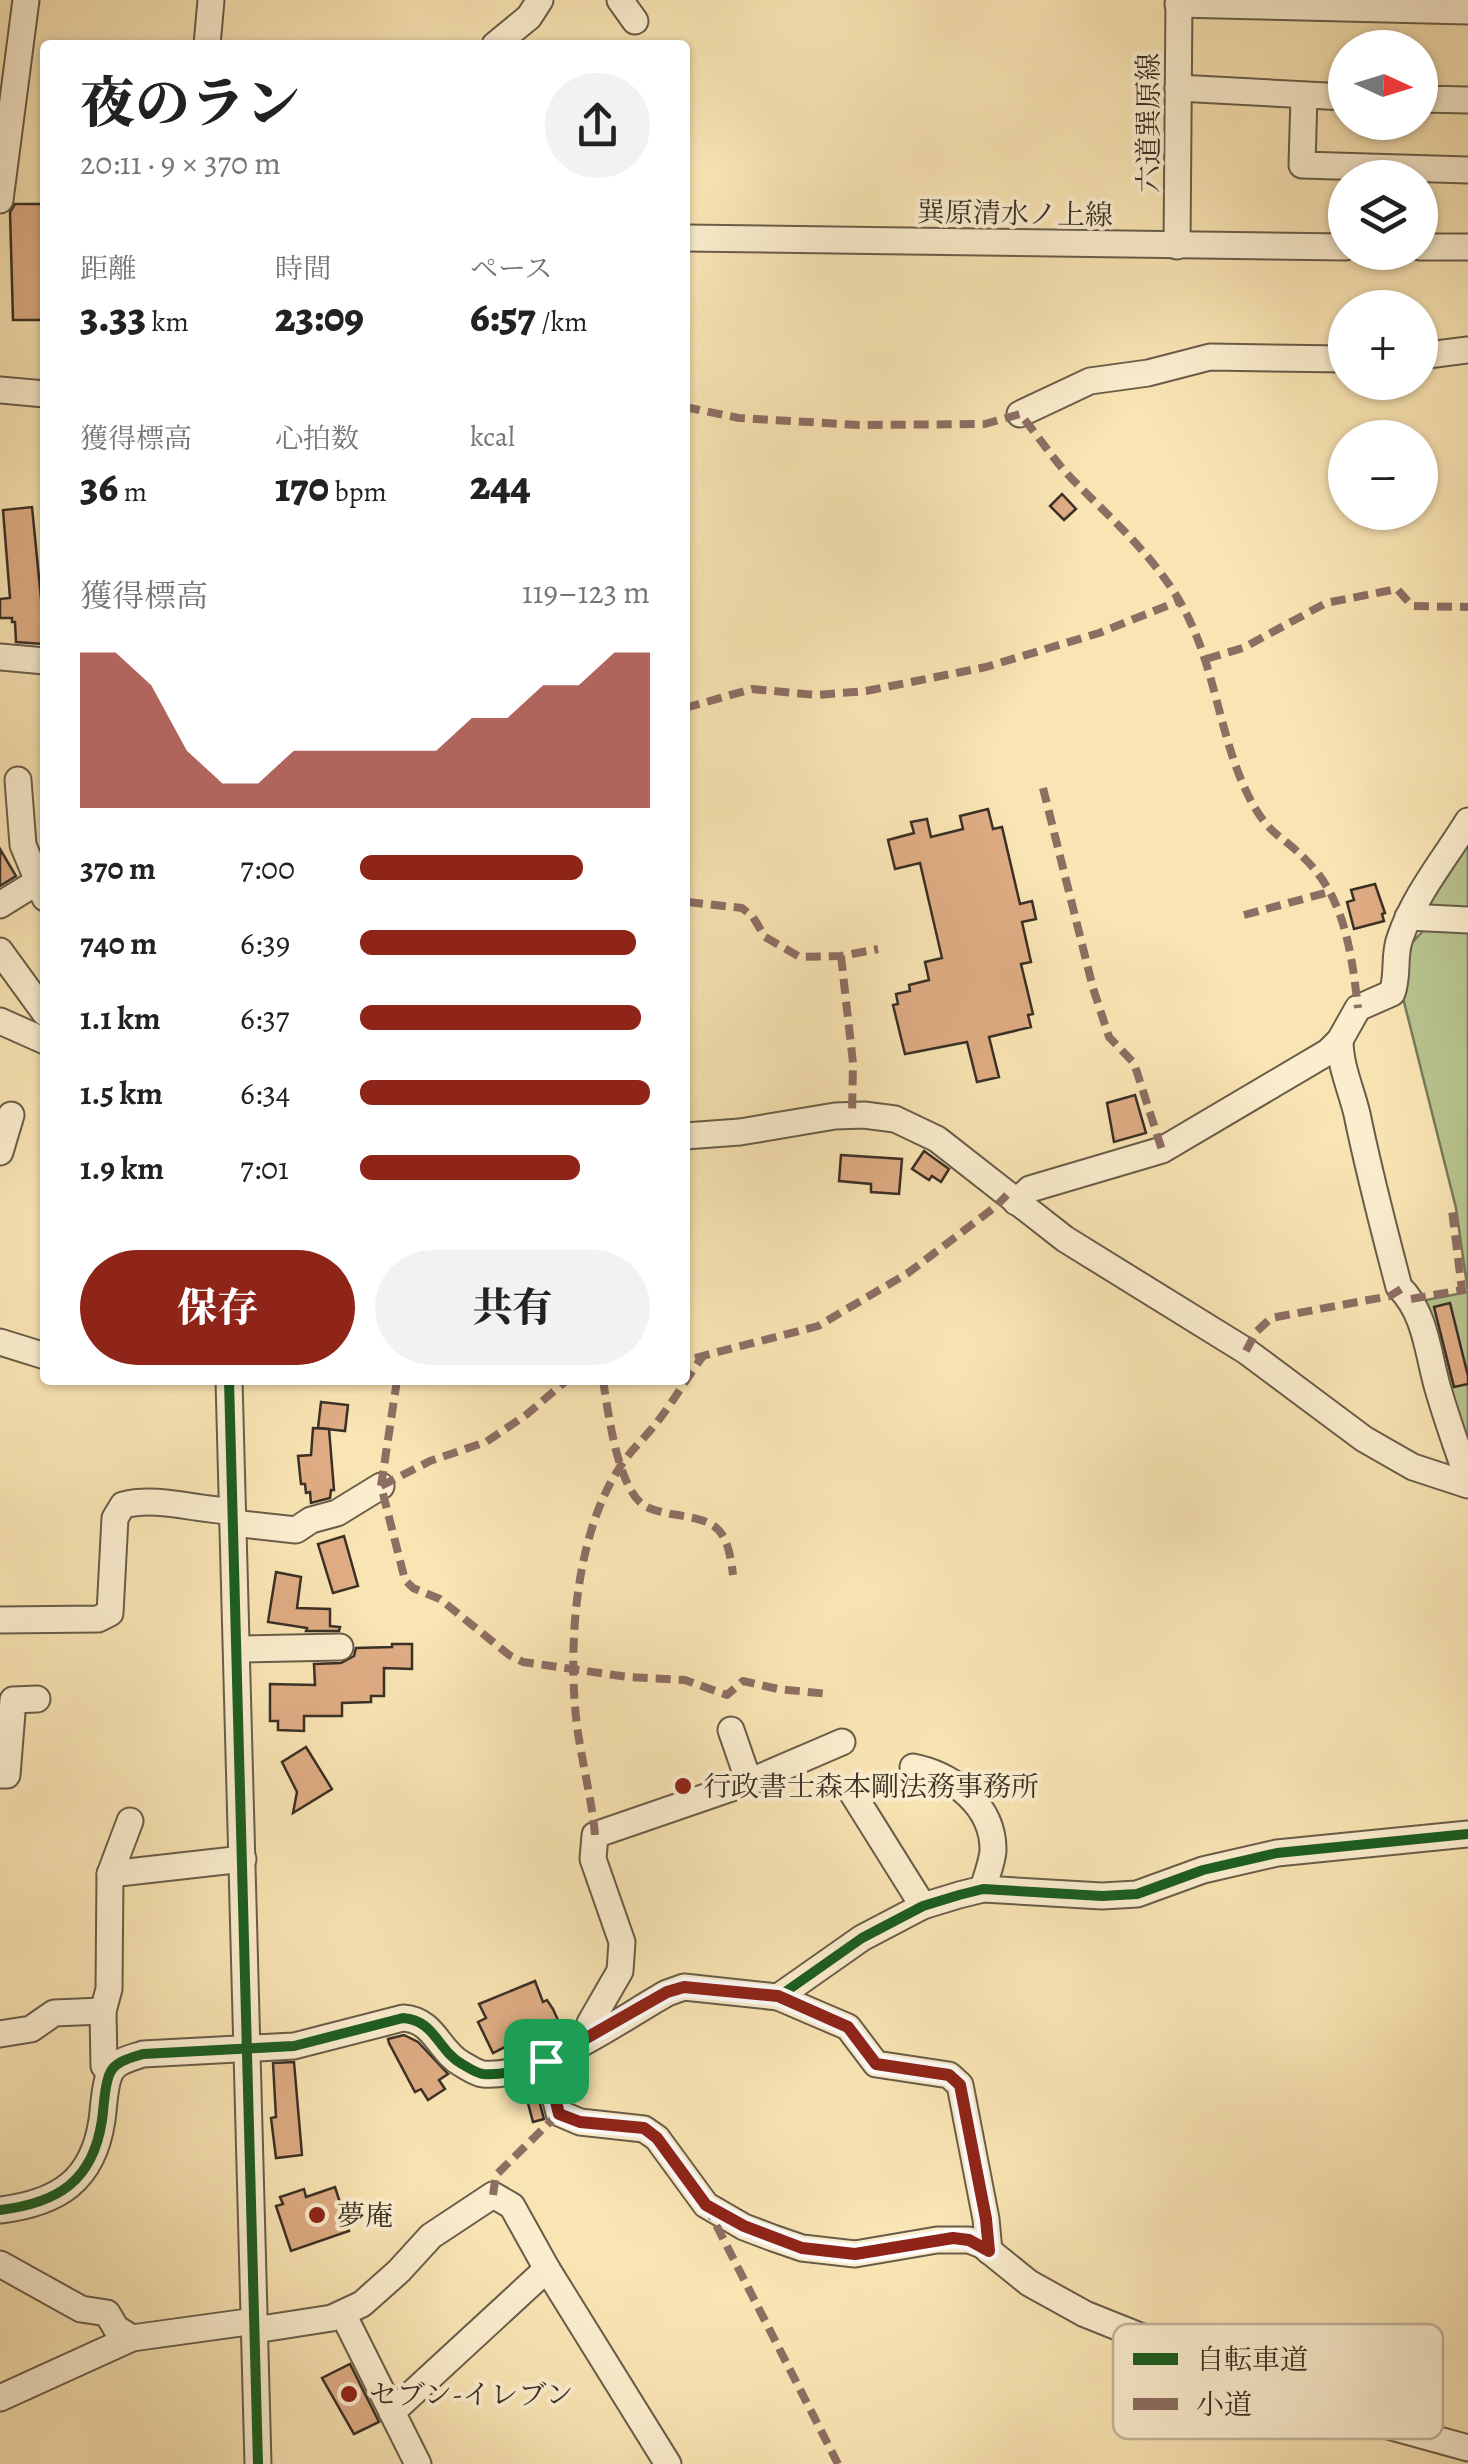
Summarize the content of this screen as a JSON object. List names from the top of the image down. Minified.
{"streets":{"street":["六道巽原線","巽原清水ノ上線"]},"crossings":[["六道巽原線","巽原清水ノ上線"]],"places":["行政書士森本剛法務事務所","夢庵","セブン-イレブン"],"legend":["自転車道","小道"],"north":"right","page":{"map_buttons":["+","−"],"heading":["夜のラン","20:11 · 9 × 370 m"],"stats":[["距離","3.33 km"],["時間","23:09"],["ペース","6:57 /km"],["獲得標高","36 m"],["心拍数","170 bpm"],["kcal","244"]],"chart":["獲得標高","119–123 m"],"list":[{"name":"370 m","note":"7:00"},{"name":"740 m","note":"6:39"},{"name":"1.1 km","note":"6:37"},{"name":"1.5 km","note":"6:34"},{"name":"1.9 km","note":"7:01"}],"buttons":["保存","共有"]}}
